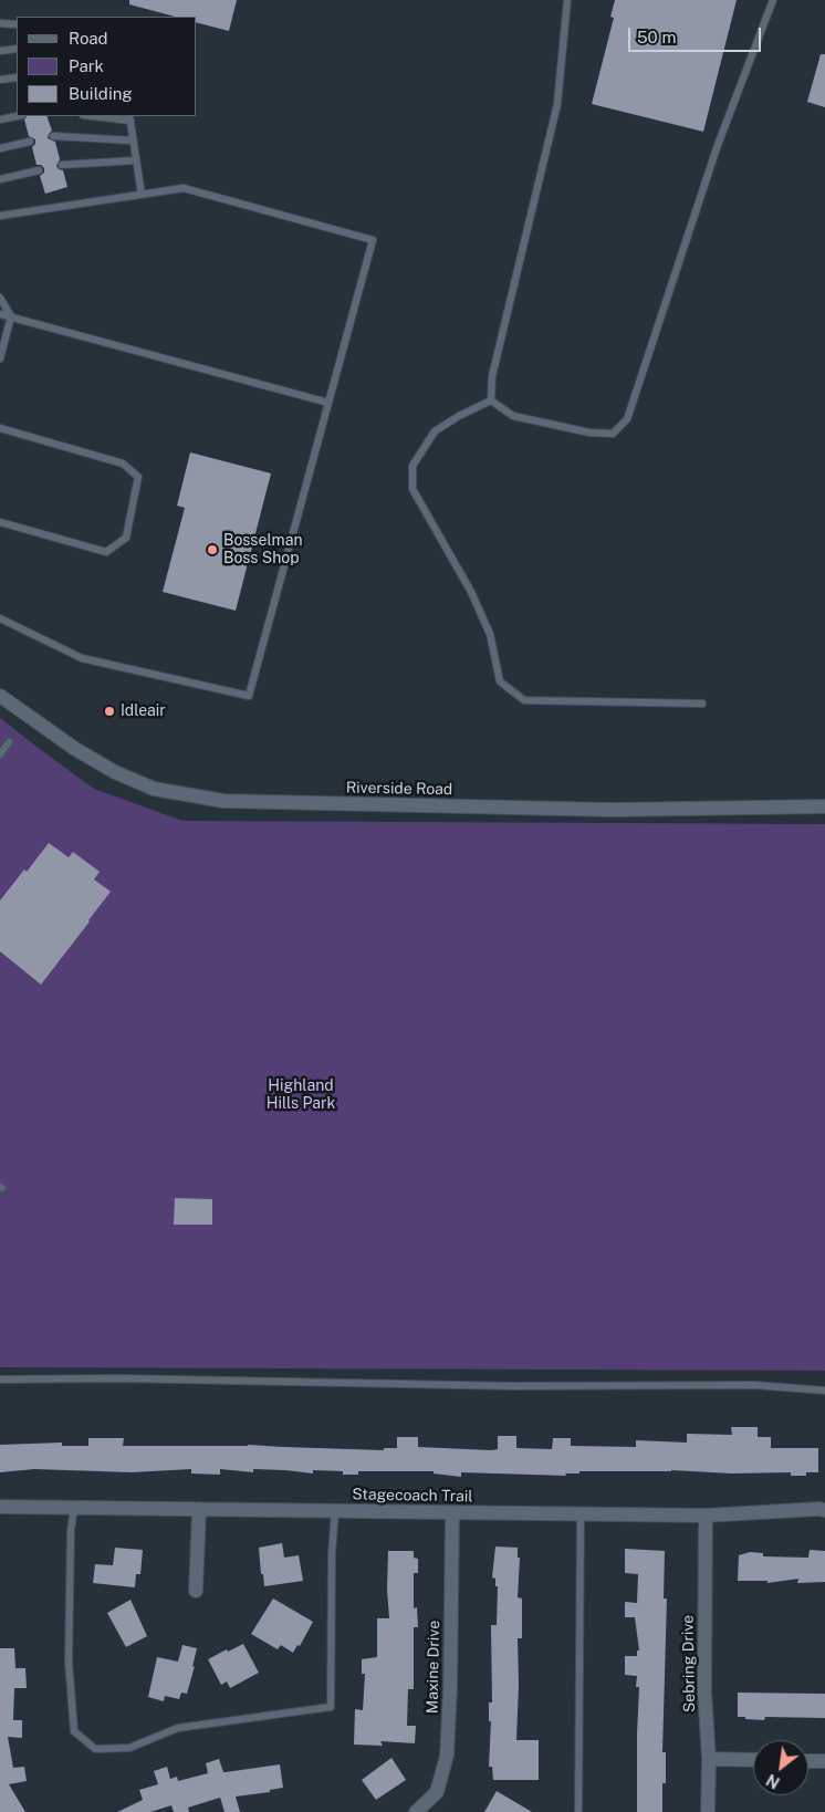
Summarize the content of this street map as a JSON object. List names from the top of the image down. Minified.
{"streets":{"street":["Riverside Road","Stagecoach Trail","Sebring Drive","Maxine Drive"]},"crossings":[["Stagecoach Trail","Sebring Drive"],["Stagecoach Trail","Maxine Drive"]],"parks":["Highland Hills Park"],"places":["Bosselman Boss Shop","Idleair"],"legend":["Road","Park","Building"],"scale_bar":"50 m","north":"bottom left"}
